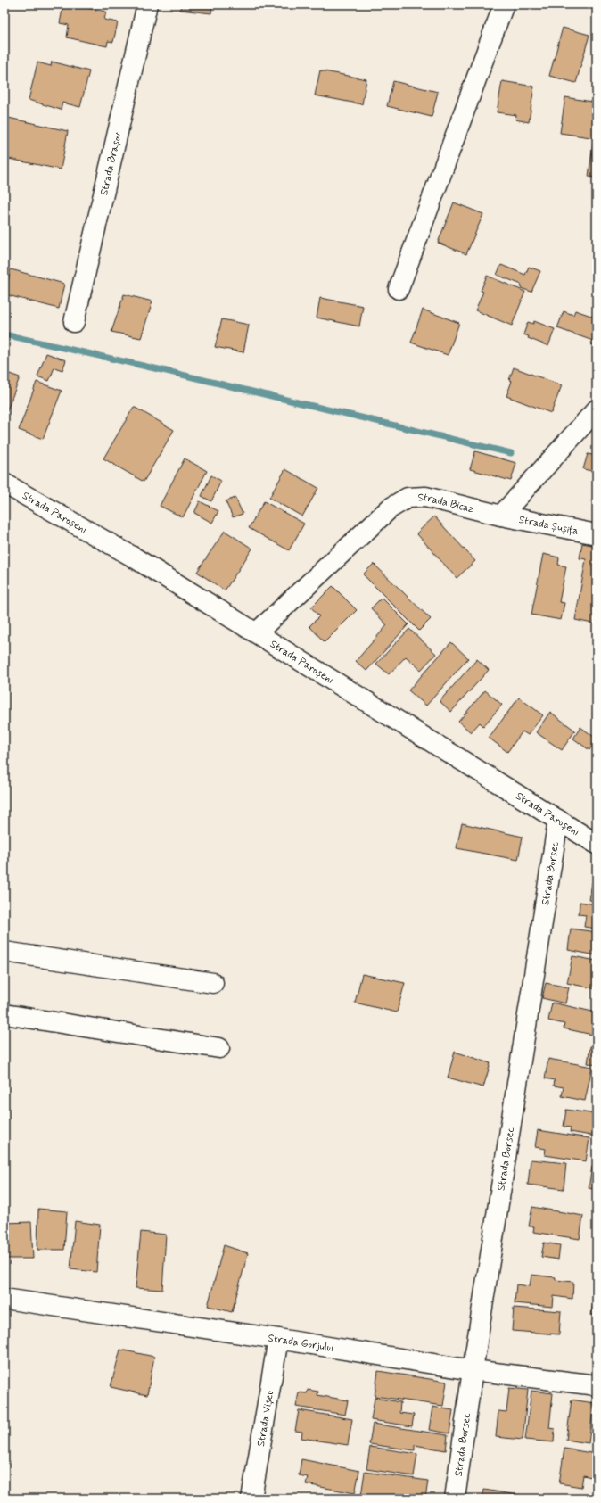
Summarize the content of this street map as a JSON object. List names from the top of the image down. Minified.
{"streets":{"street":["Strada Brașov","Strada Bicaz","Strada Paroșeni","Strada Șușița","Strada Borsec","Strada Gorjului","Strada Vișeu"]},"crossings":[["Strada Bicaz","Strada Paroșeni"],["Strada Bicaz","Strada Șușița"],["Strada Paroșeni","Strada Borsec"],["Strada Borsec","Strada Gorjului"],["Strada Gorjului","Strada Vișeu"]]}
